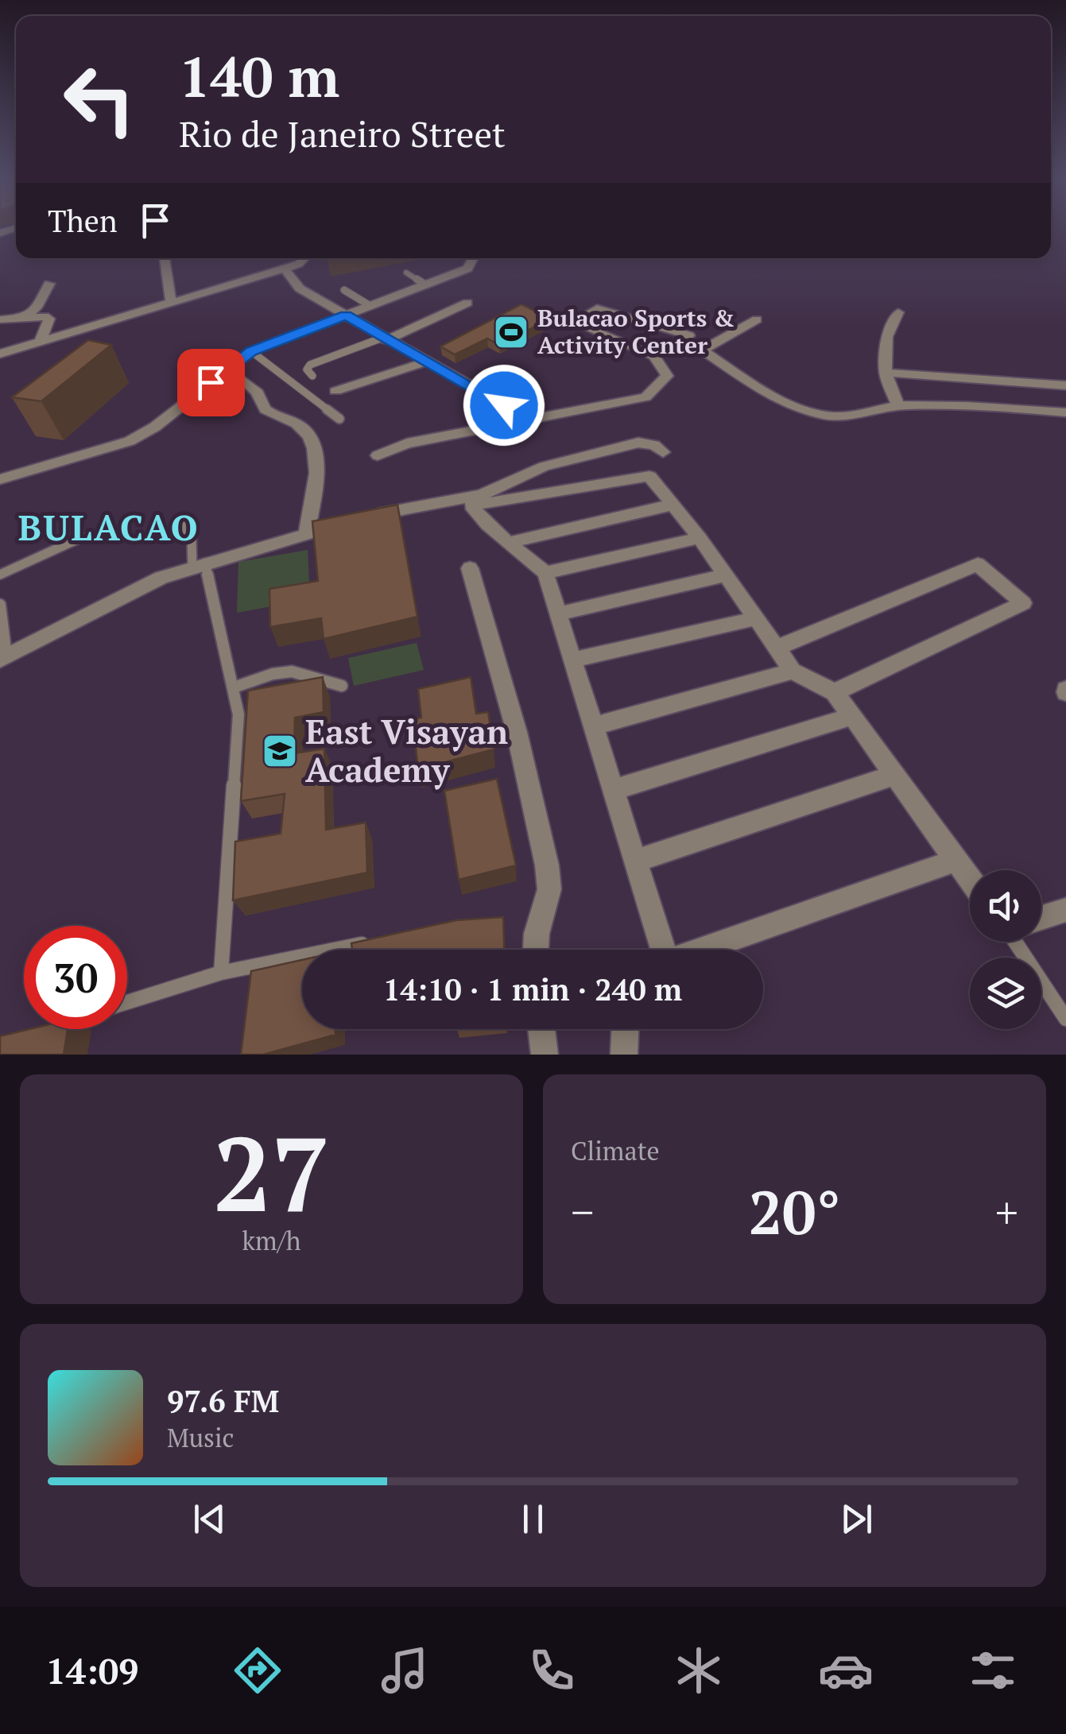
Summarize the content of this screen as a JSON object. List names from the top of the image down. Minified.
{"districts":["BULACAO"],"places":{"sports":["Bulacao Sports & Activity Center"],"school or university":["East Visayan Academy"]},"page":{"turn":["140 m","Rio de Janeiro Street"],"then":"Then","limit":"30","trip":"14:10 · 1 min · 240 m","tile":[["27","km/h"],"Climate"],"heat":["−","20°","+"],"song":["97.6 FM","Music"],"tabs":"14:09"}}
